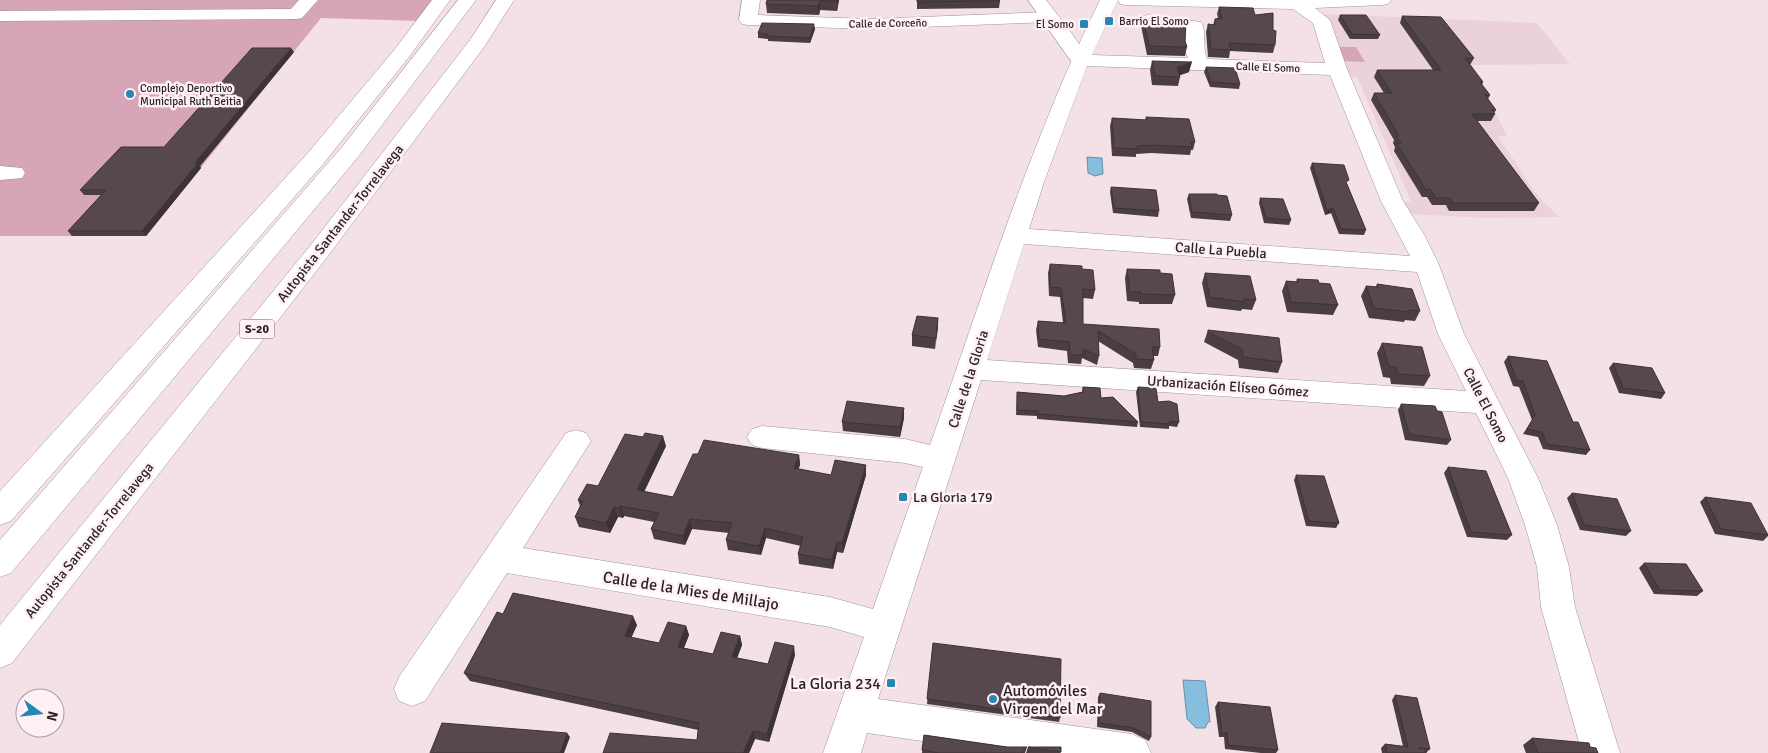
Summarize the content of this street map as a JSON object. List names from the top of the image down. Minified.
{"streets":{"main road":["Calle de Corceño","Calle El Somo","Autopista Santander-Torrelavega","Calle La Puebla","S-20","Calle de la Gloria","Urbanización Elíseo Gómez","Calle de la Mies de Millajo"]},"crossings":[["Calle El Somo","Calle La Puebla"],["Calle El Somo","Calle de la Gloria"],["Calle El Somo","Urbanización Elíseo Gómez"],["Calle La Puebla","Calle de la Gloria"],["Calle de la Gloria","Urbanización Elíseo Gómez"],["Calle de la Gloria","Calle de la Mies de Millajo"]],"places":{"transit":["Barrio El Somo","El Somo","La Gloria 179","La Gloria 234"],"other":["Complejo Deportivo Municipal Ruth Beitia","Automóviles Virgen del Mar"]},"north":"right"}
